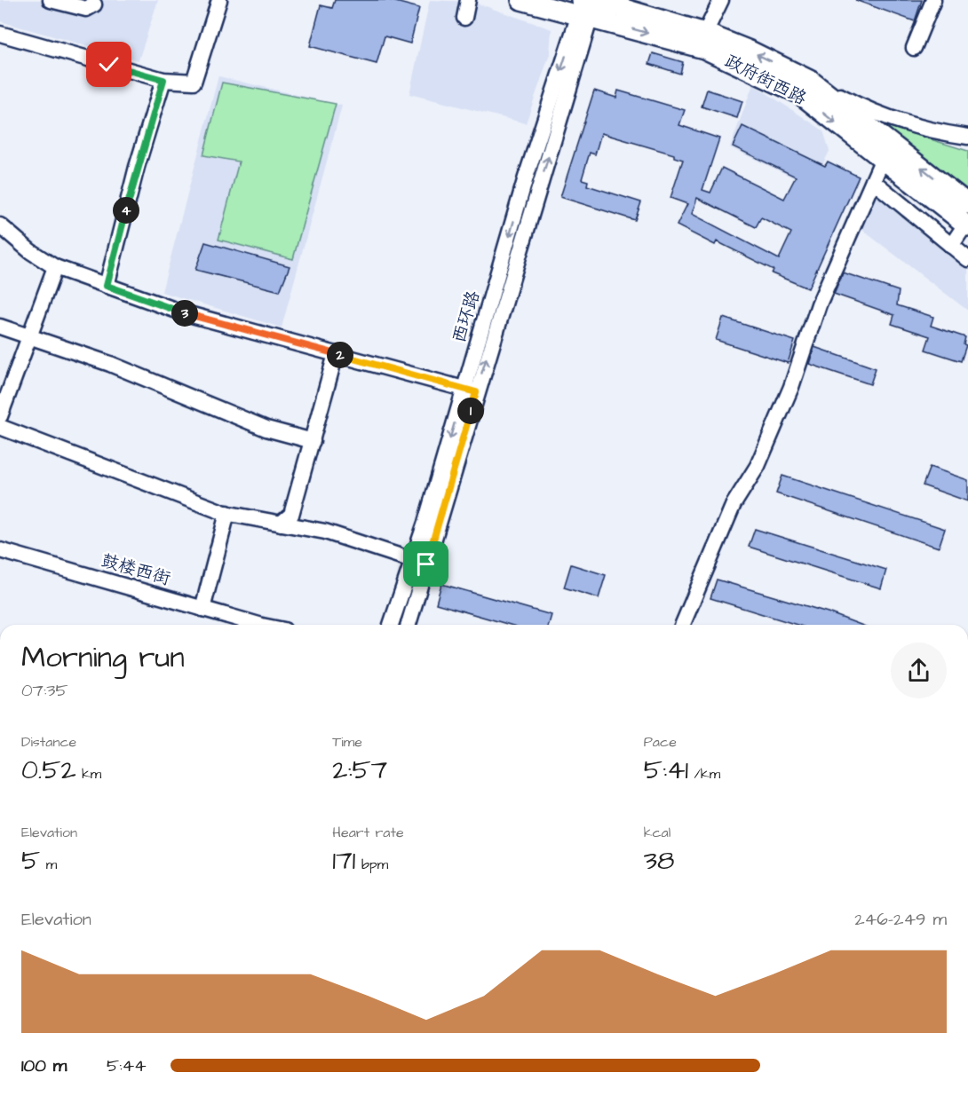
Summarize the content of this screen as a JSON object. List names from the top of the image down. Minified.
{"streets":{"main road":["政府街西路"],"street":["西环路","鼓楼西街"]},"crossings":[["政府街西路","西环路"]],"page":{"pins":["4","3","2","1"],"heading":["Morning run","07:35"],"stats":[["Distance","0.52 km"],["Time","2:57"],["Pace","5:41 /km"],["Elevation","5 m"],["Heart rate","171 bpm"],["kcal","38"]],"chart":["Elevation","246–249 m"],"list":[{"name":"100 m","note":"5:44"}]}}
